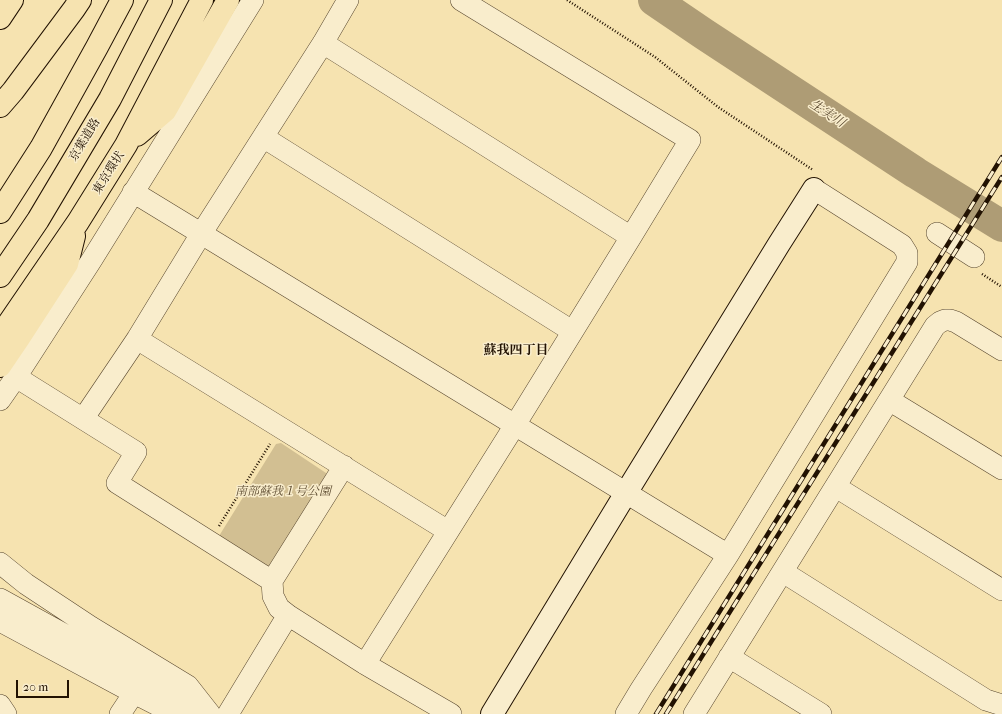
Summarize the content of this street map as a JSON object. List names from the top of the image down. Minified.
{"streets":{"highway":["京葉道路","東京環状"]},"districts":["蘇我四丁目"],"water":["生実川"],"parks":["南部蘇我１号公園"],"scale_bar":"20 m"}
